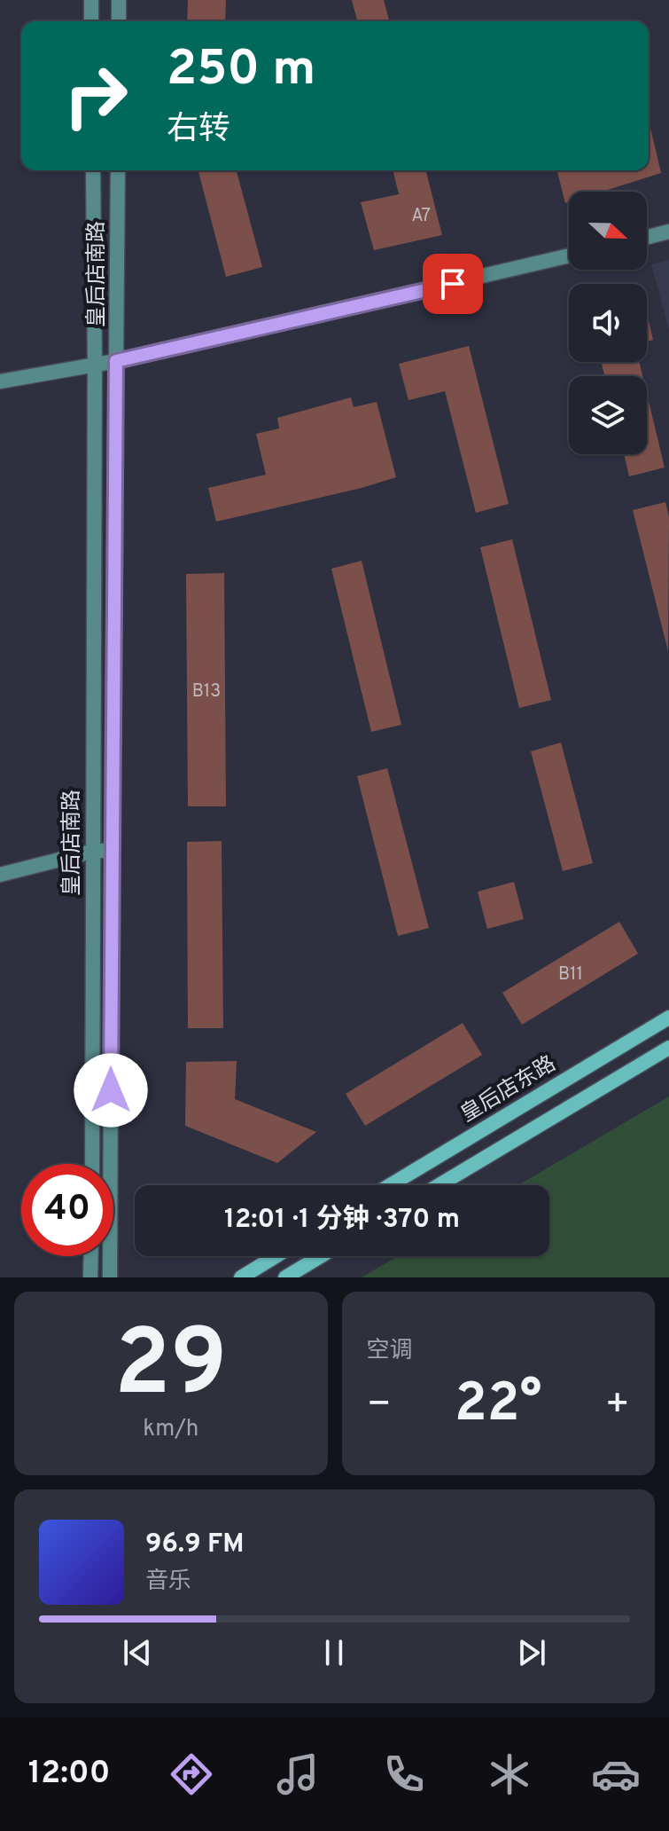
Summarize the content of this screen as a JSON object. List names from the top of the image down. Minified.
{"streets":{"main road":["皇后店东路"],"street":["皇后店南路"]},"house_numbers":["A7","B13","B11"],"north":"right","page":{"turn":["250 m","右转"],"limit":"40","trip":"12:01 · 1 分钟 · 370 m","tile":[["29","km/h"],"空调"],"heat":["−","22°","+"],"song":["96.9 FM","音乐"],"tabs":"12:00"}}
